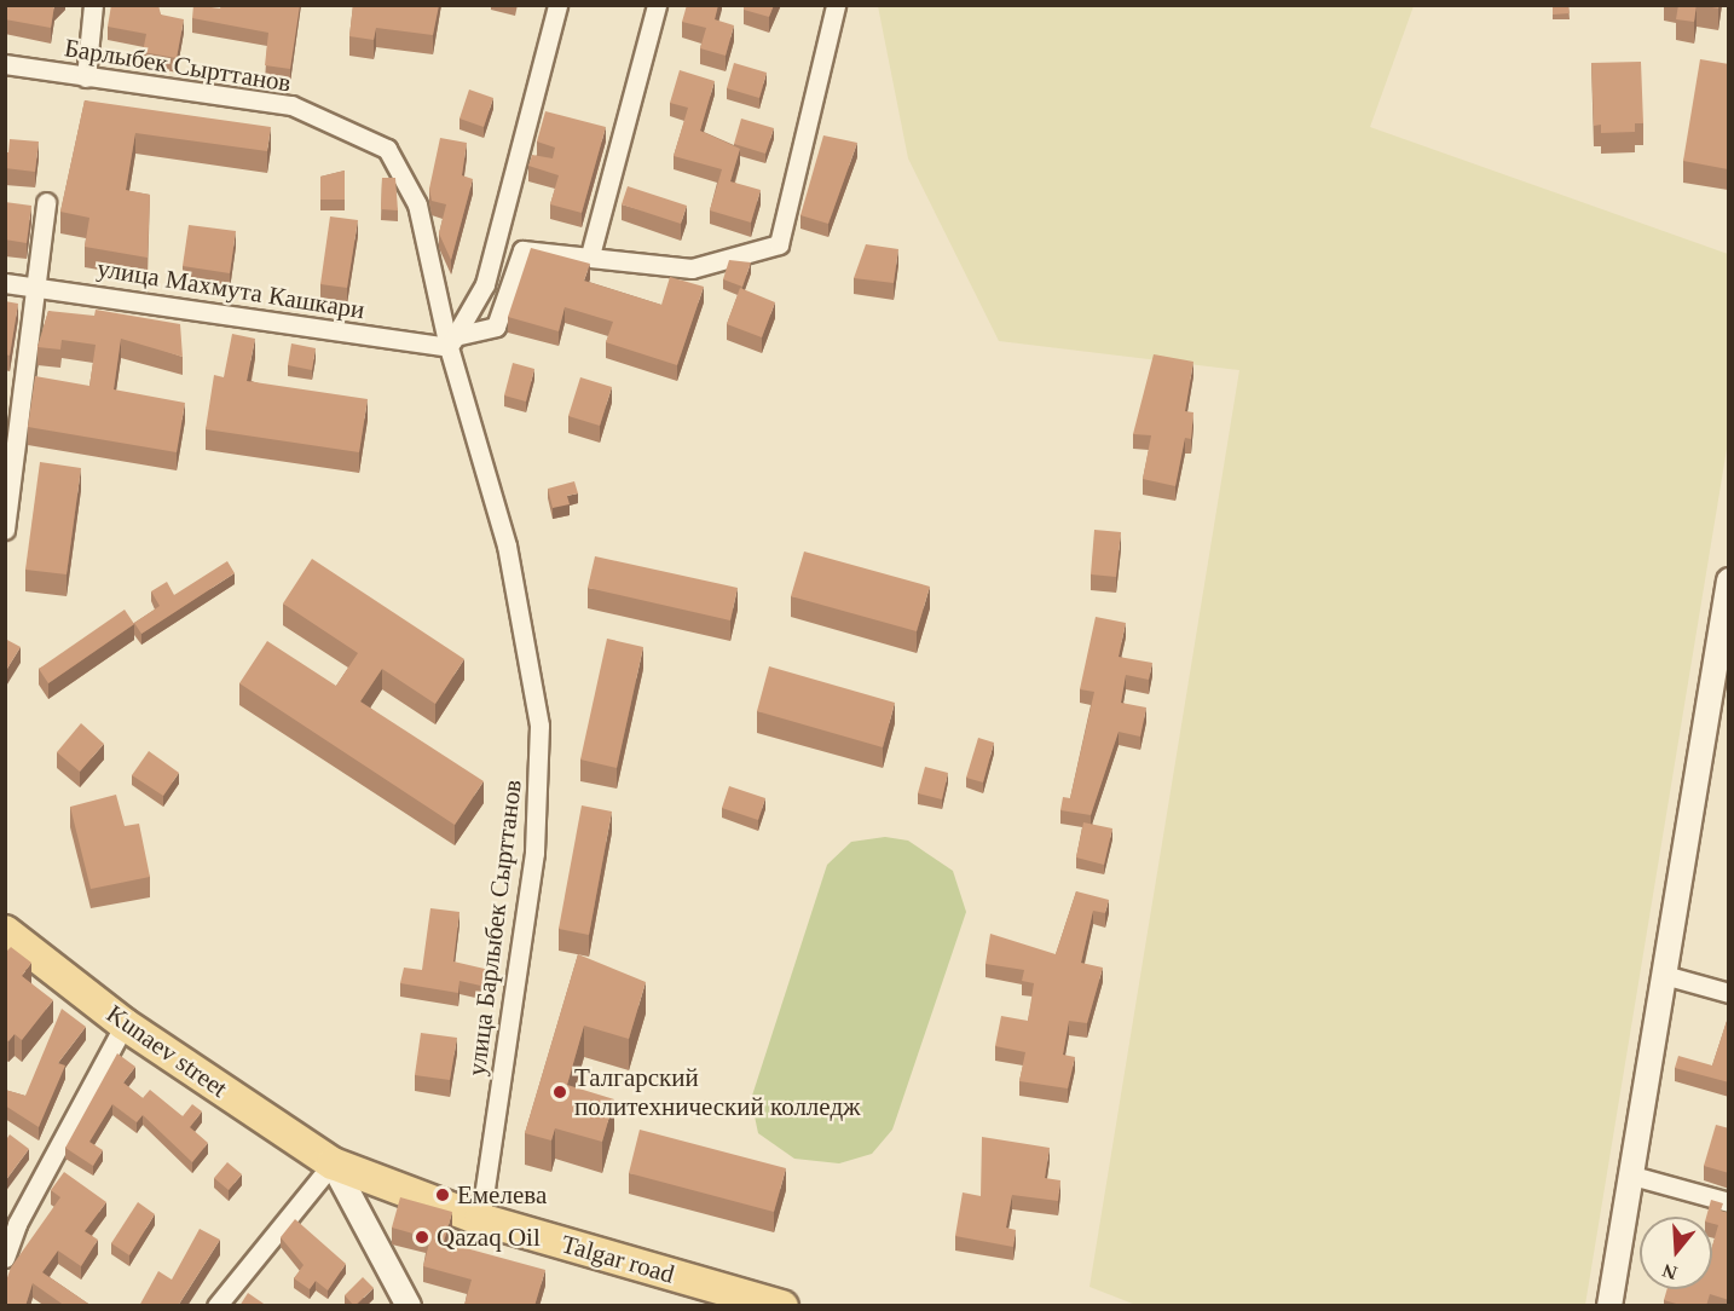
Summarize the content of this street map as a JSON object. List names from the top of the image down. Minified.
{"streets":{"main road":["Kunaev street","Talgar road"],"street":["Барлыбек Сырттанов","улица Махмута Кашкари","улица Барлыбек Сырттанов"]},"crossings":[["Барлыбек Сырттанов","улица Махмута Кашкари"],["Барлыбек Сырттанов","улица Барлыбек Сырттанов"],["улица Махмута Кашкари","улица Барлыбек Сырттанов"],["улица Барлыбек Сырттанов","Talgar road"],["Kunaev street","Talgar road"]],"places":["Талгарский политехнический колледж","Емелева","Qazaq Oil"],"north":"bottom"}
